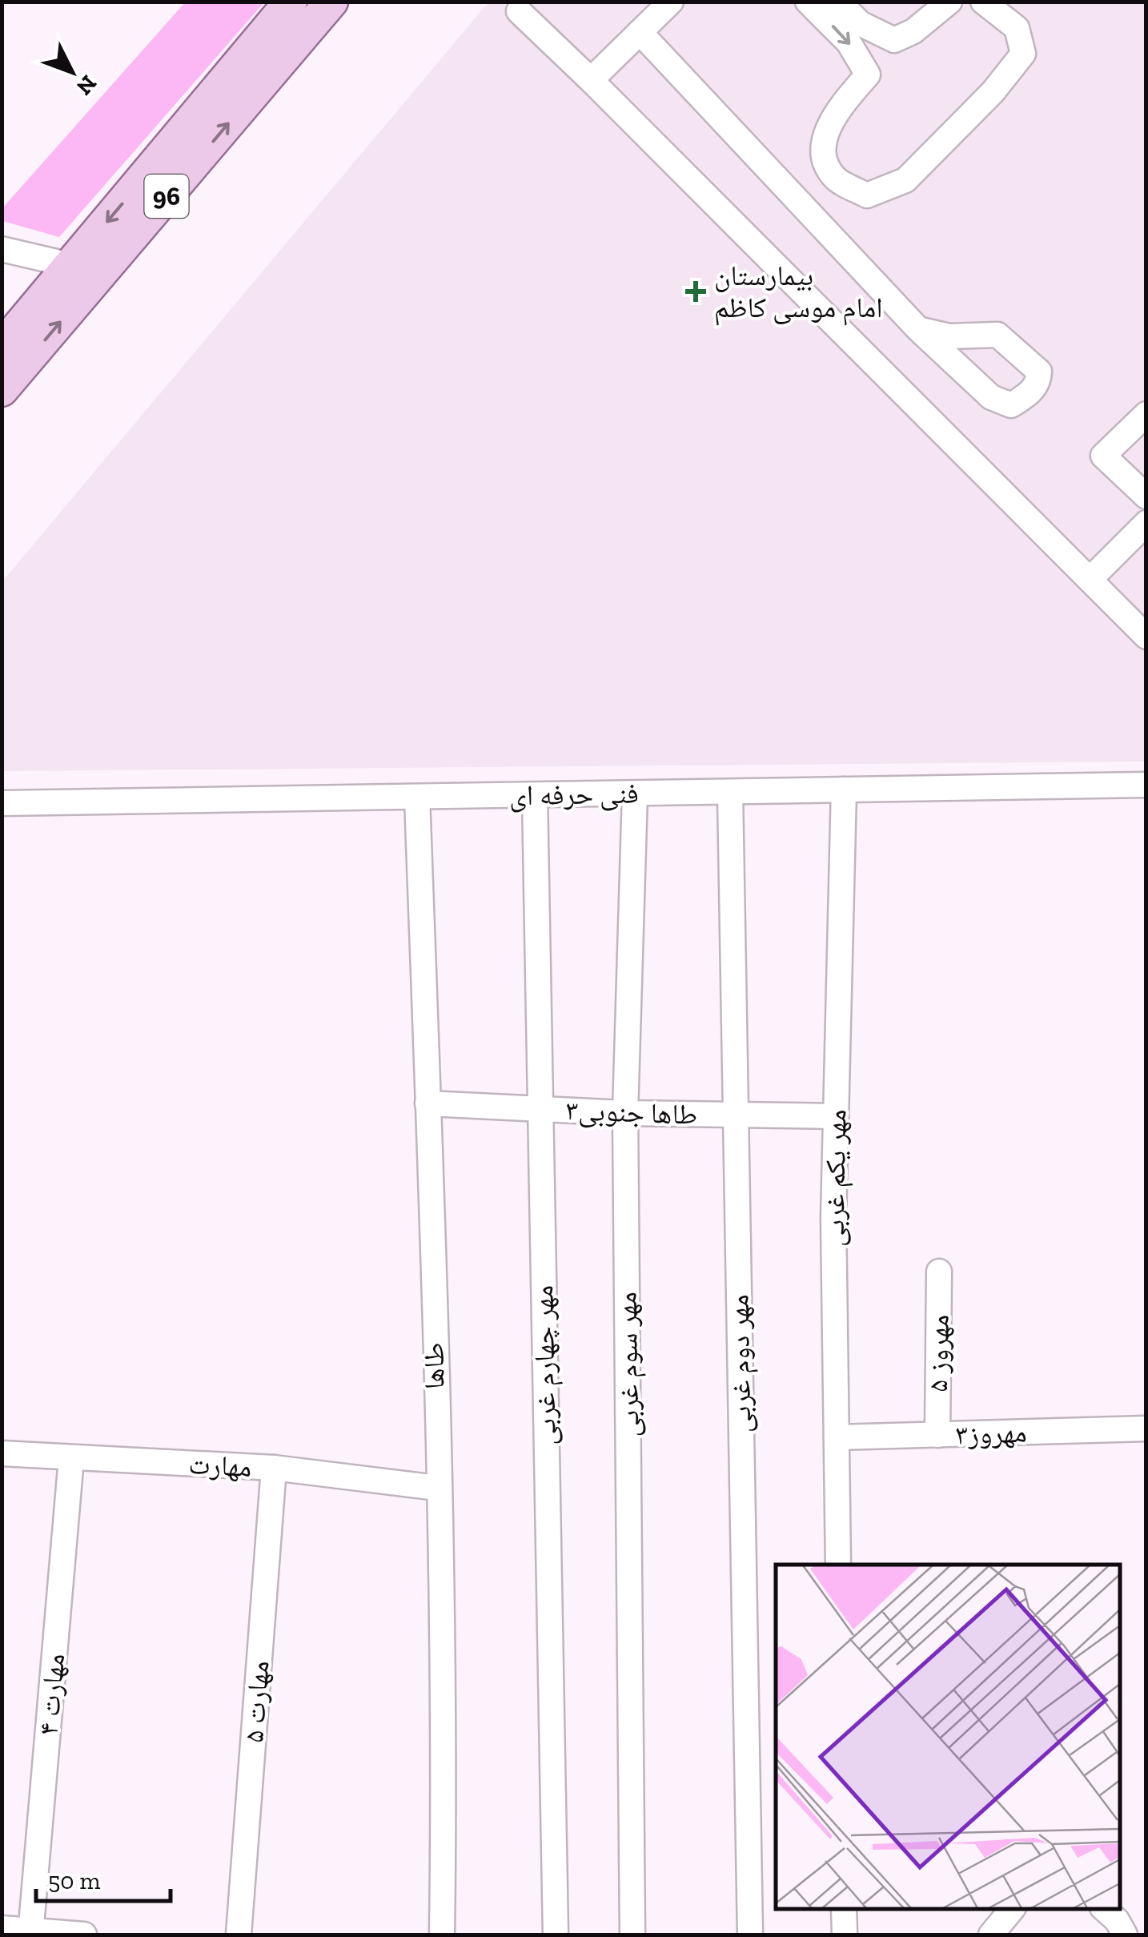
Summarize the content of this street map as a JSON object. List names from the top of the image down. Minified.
{"streets":{"main road":["96"],"street":["فنی حرفه ای","طاها جنوبی۳","مهر یکم غربی","مهروز ۵","مهر دوم غربی","مهر سوم غربی","مهر چهارم غربی","طاها","مهروز۳","مهارت","مهارت ۴","مهارت ۵"]},"crossings":[["فنی حرفه ای","مهر یکم غربی"],["فنی حرفه ای","مهر دوم غربی"],["فنی حرفه ای","مهر سوم غربی"],["فنی حرفه ای","مهر چهارم غربی"],["فنی حرفه ای","طاها"],["طاها جنوبی۳","مهر یکم غربی"],["طاها جنوبی۳","مهر دوم غربی"],["طاها جنوبی۳","مهر سوم غربی"],["طاها جنوبی۳","مهر چهارم غربی"],["طاها جنوبی۳","طاها"],["مهر یکم غربی","مهروز۳"],["مهروز ۵","مهروز۳"],["طاها","مهارت"],["مهارت","مهارت ۴"],["مهارت","مهارت ۵"]],"places":{"health":["بیمارستان امام موسی کاظم"]},"scale_bar":"50 m","north":"bottom right"}
